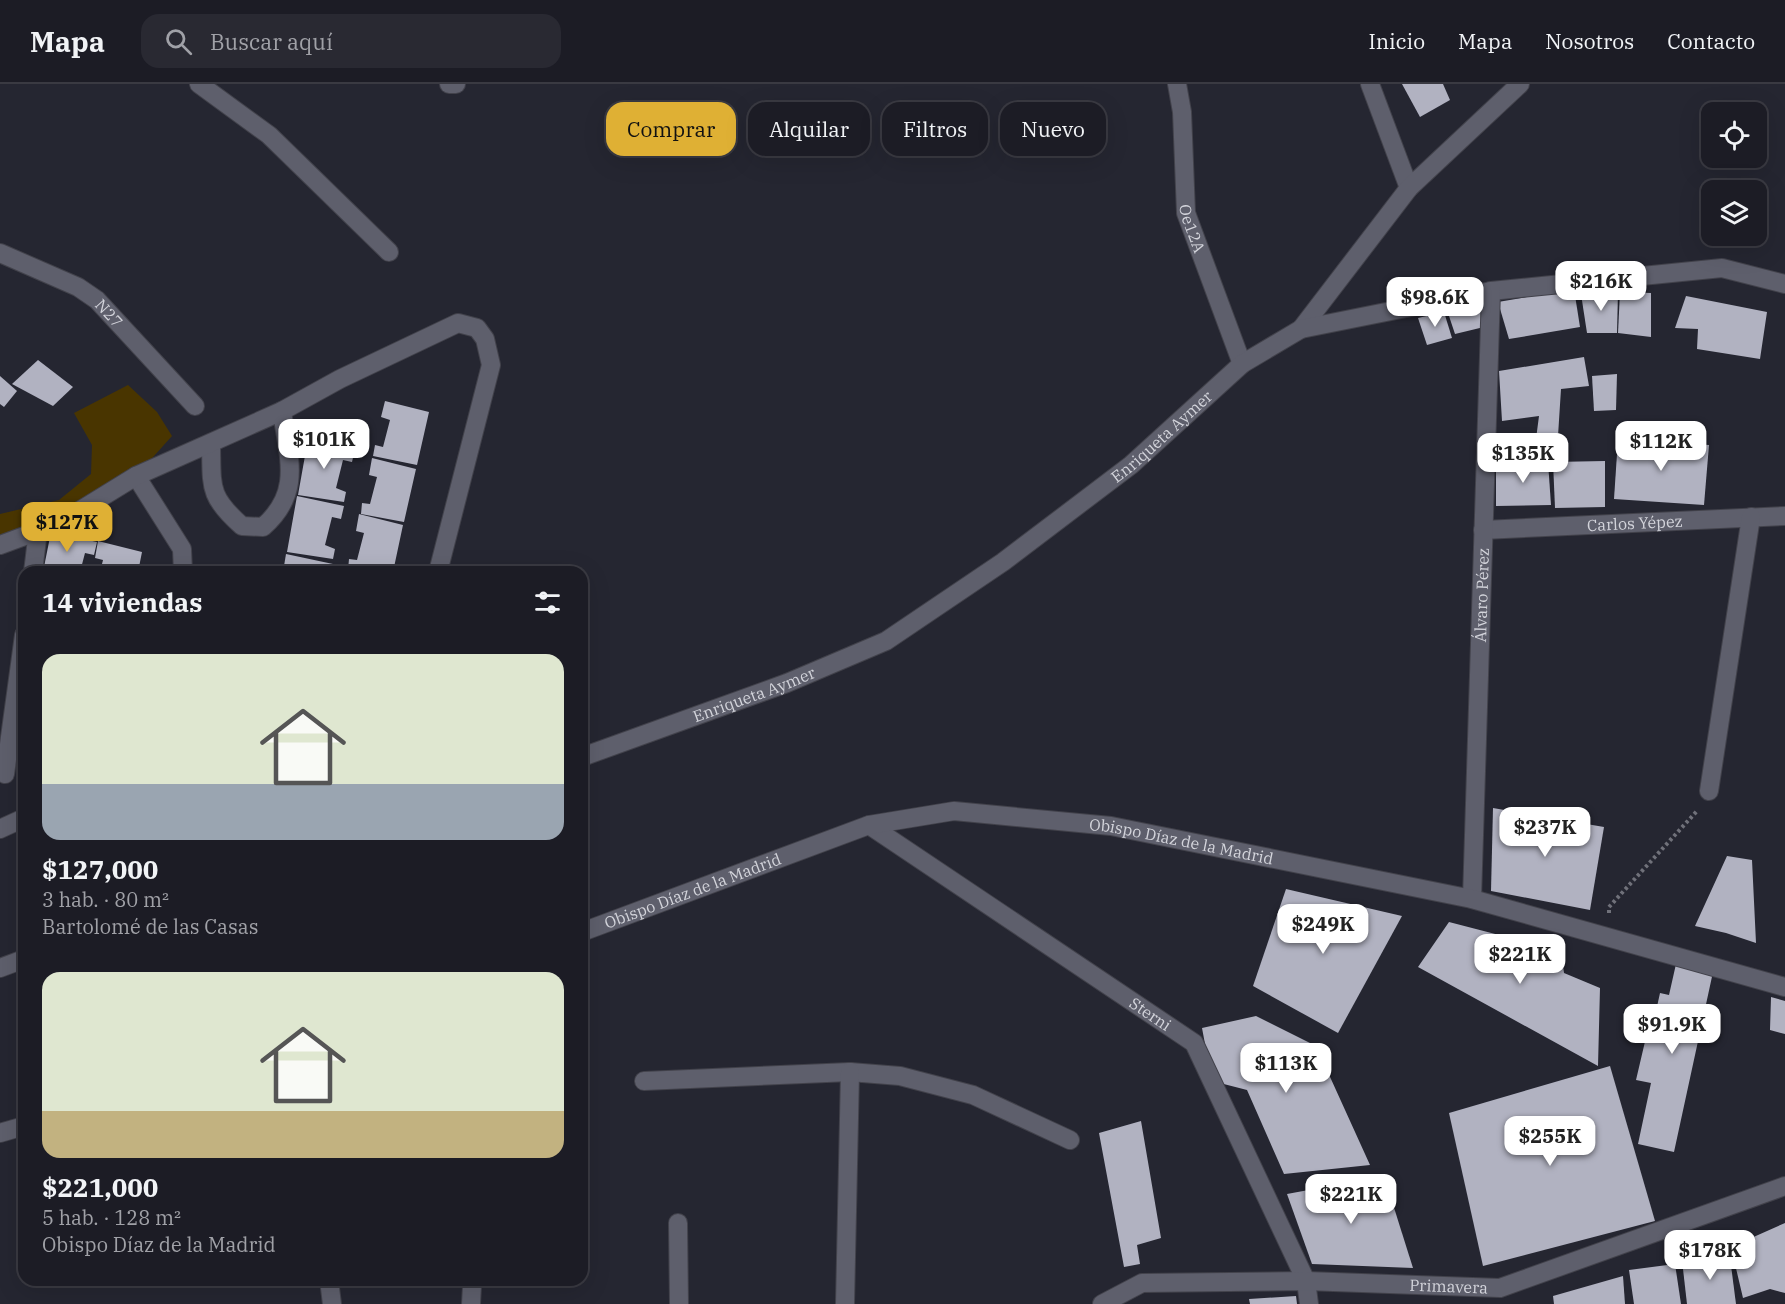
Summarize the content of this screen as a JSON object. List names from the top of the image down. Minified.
{"streets":{"street":["Oe12A","N27","Enriqueta Aymer","Carlos Yépez","Álvaro Pérez","Obispo Díaz de la Madrid","Sterni","Primavera"]},"crossings":[["Oe12A","Enriqueta Aymer"],["Enriqueta Aymer","Álvaro Pérez"],["Carlos Yépez","Álvaro Pérez"],["Álvaro Pérez","Obispo Díaz de la Madrid"],["Obispo Díaz de la Madrid","Sterni"],["Sterni","Primavera"]],"page":{"header":"Mapa","search":"Buscar aquí","nav":["Inicio","Mapa","Nosotros","Contacto"],"chip":["Comprar","Alquilar","Filtros","Nuevo"],"price":["$216K","$98.6K","$101K","$112K","$135K","$127K","$237K","$249K","$221K","$91.9K","$113K","$255K","$221K","$178K"],"heading":"14 viviendas","list":[{"name":"$127,000","note":"3 hab. · 80 m² · Bartolomé de las Casas"},{"name":"$221,000","note":"5 hab. · 128 m² · Obispo Díaz de la Madrid"}]}}
